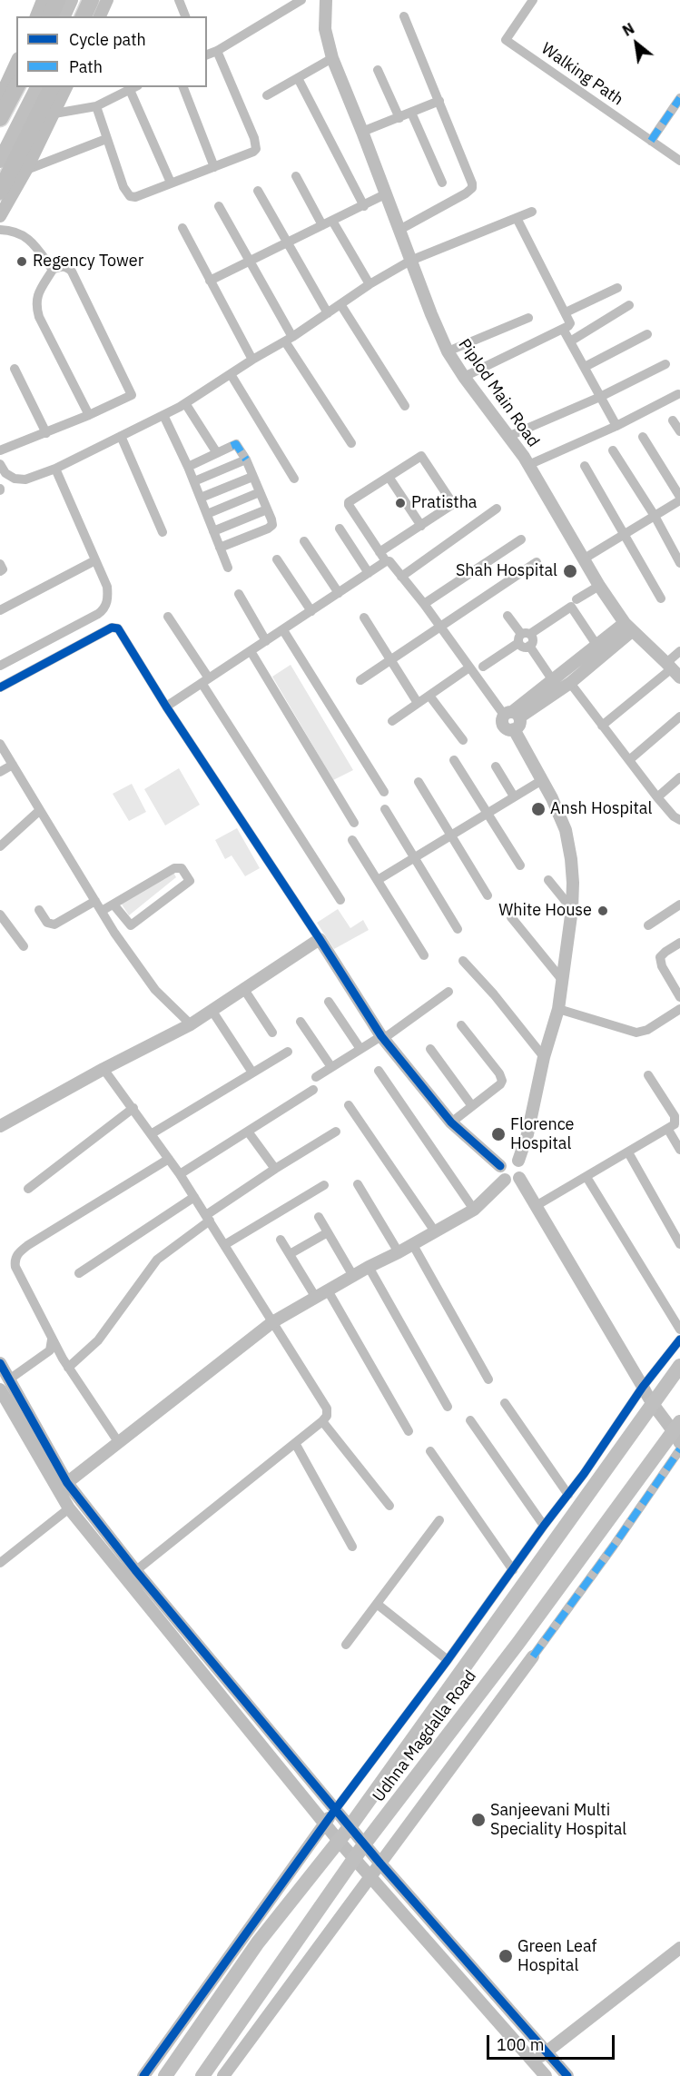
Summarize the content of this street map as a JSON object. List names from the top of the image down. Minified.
{"streets":{"main road":["Udhna Magdalla Road"],"street":["Walking Path","Piplod Main Road"]},"places":["Regency Tower","Pratistha","Shah Hospital","Ansh Hospital","White House","Florence Hospital","Sanjeevani Multi Speciality Hospital","Green Leaf Hospital"],"legend":["Cycle path","Path"],"scale_bar":"100 m","north":"top left"}
